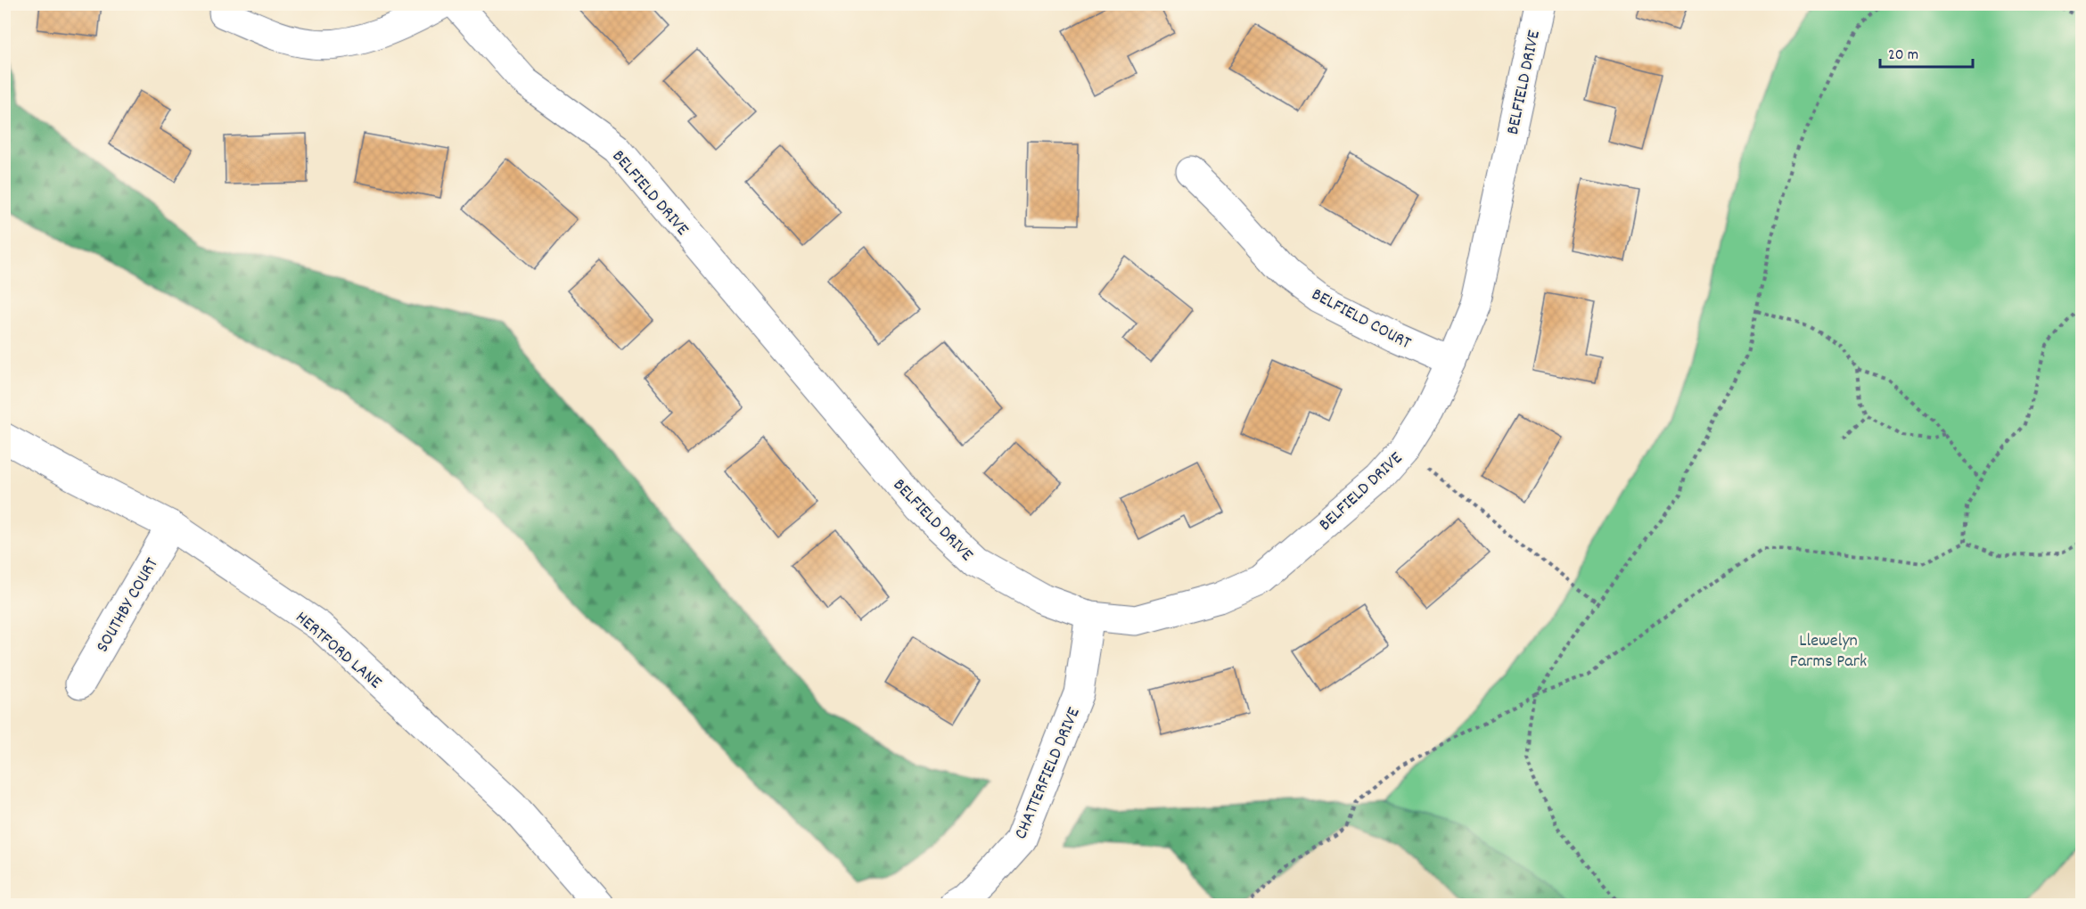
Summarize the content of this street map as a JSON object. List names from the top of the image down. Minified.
{"streets":{"street":["BELFIELD DRIVE","BELFIELD COURT","SOUTHBY COURT","HERTFORD LANE","CHATTERFIELD DRIVE"]},"crossings":[["BELFIELD DRIVE","BELFIELD COURT"],["BELFIELD DRIVE","CHATTERFIELD DRIVE"],["SOUTHBY COURT","HERTFORD LANE"]],"parks":["Llewelyn Farms Park"],"scale_bar":"20 m"}
